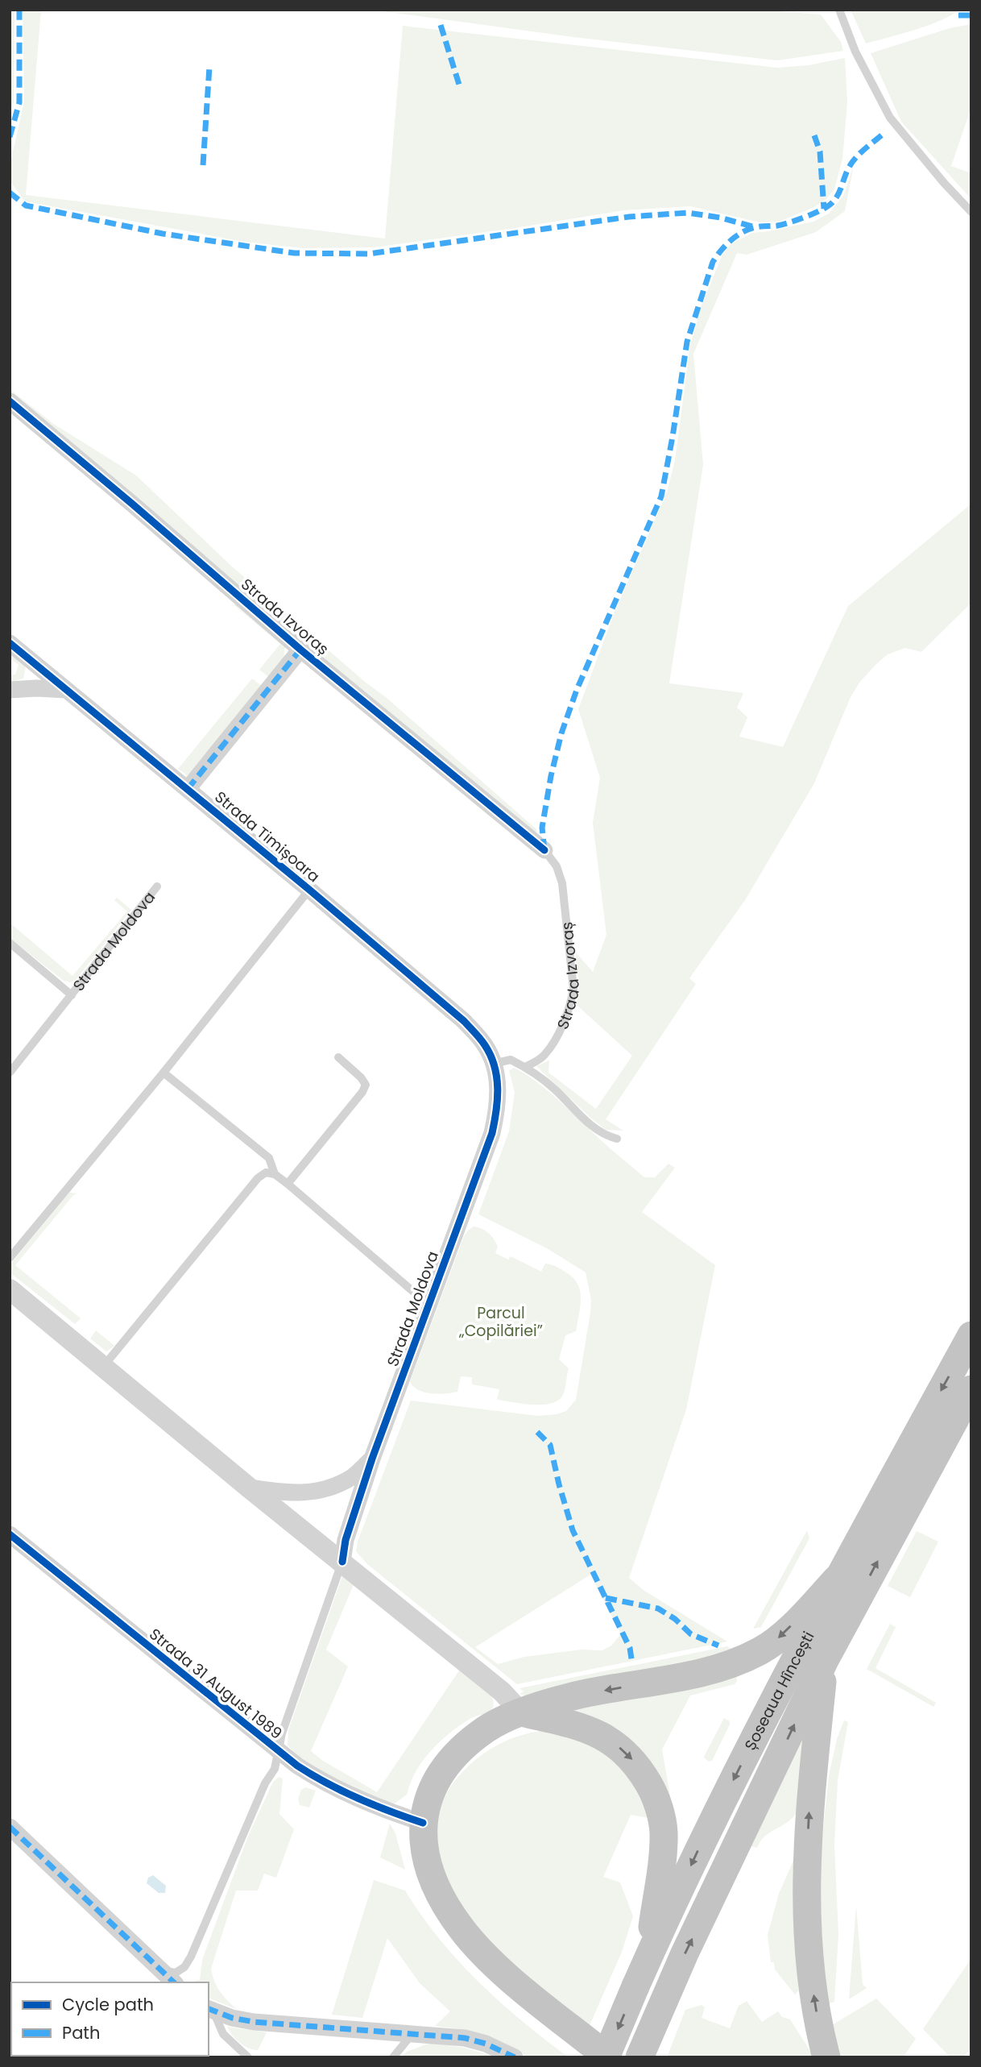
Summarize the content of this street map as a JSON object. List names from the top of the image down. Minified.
{"streets":{"highway":["Șoseaua Hîncești"],"street":["Strada Izvoraș","Strada Timișoara","Strada Moldova","Strada 31 August 1989"]},"crossings":[["Strada Izvoraș","Strada Timișoara"],["Strada Timișoara","Strada Moldova"],["Strada Moldova","Strada 31 August 1989"]],"parks":["Parcul „Copilăriei”"],"legend":["Cycle path","Path"]}
